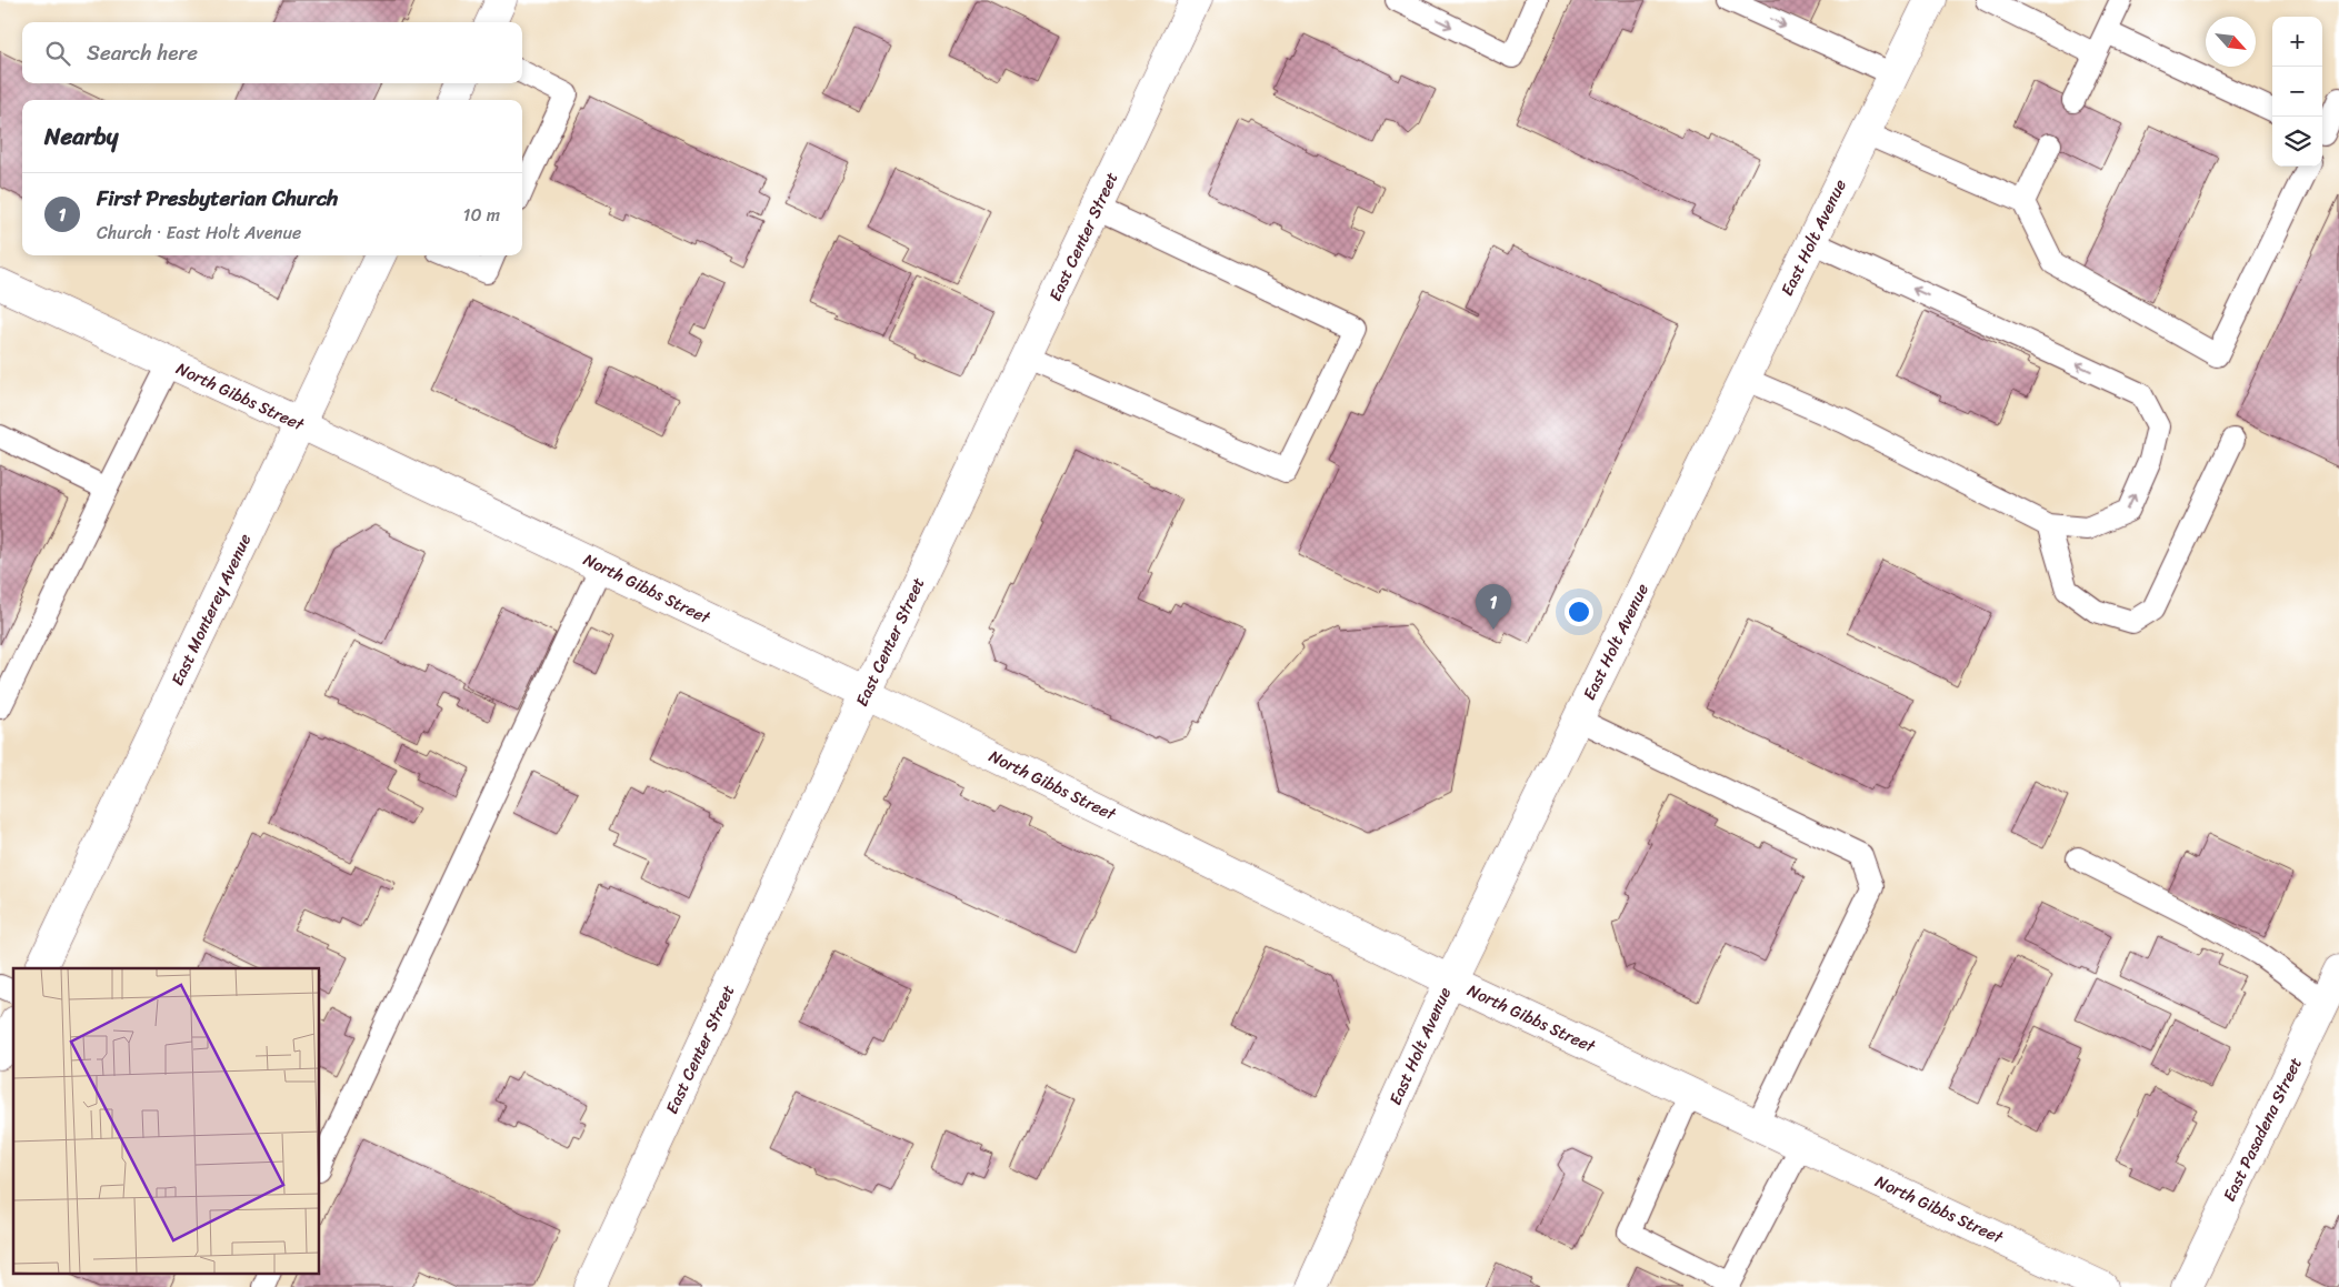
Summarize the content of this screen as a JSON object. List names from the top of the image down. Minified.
{"streets":{"street":["East Center Street","East Holt Avenue","North Gibbs Street","East Monterey Avenue","East Pasadena Street"]},"crossings":[["East Center Street","North Gibbs Street"],["East Holt Avenue","North Gibbs Street"],["North Gibbs Street","East Monterey Avenue"]],"north":"bottom right","page":{"map_buttons":["+","−"],"search":"Search here","heading":"Nearby","list":[{"mark":"1","name":"First Presbyterian Church","note":"Church · East Holt Avenue","value":"10 m"}],"pins":"1"}}
